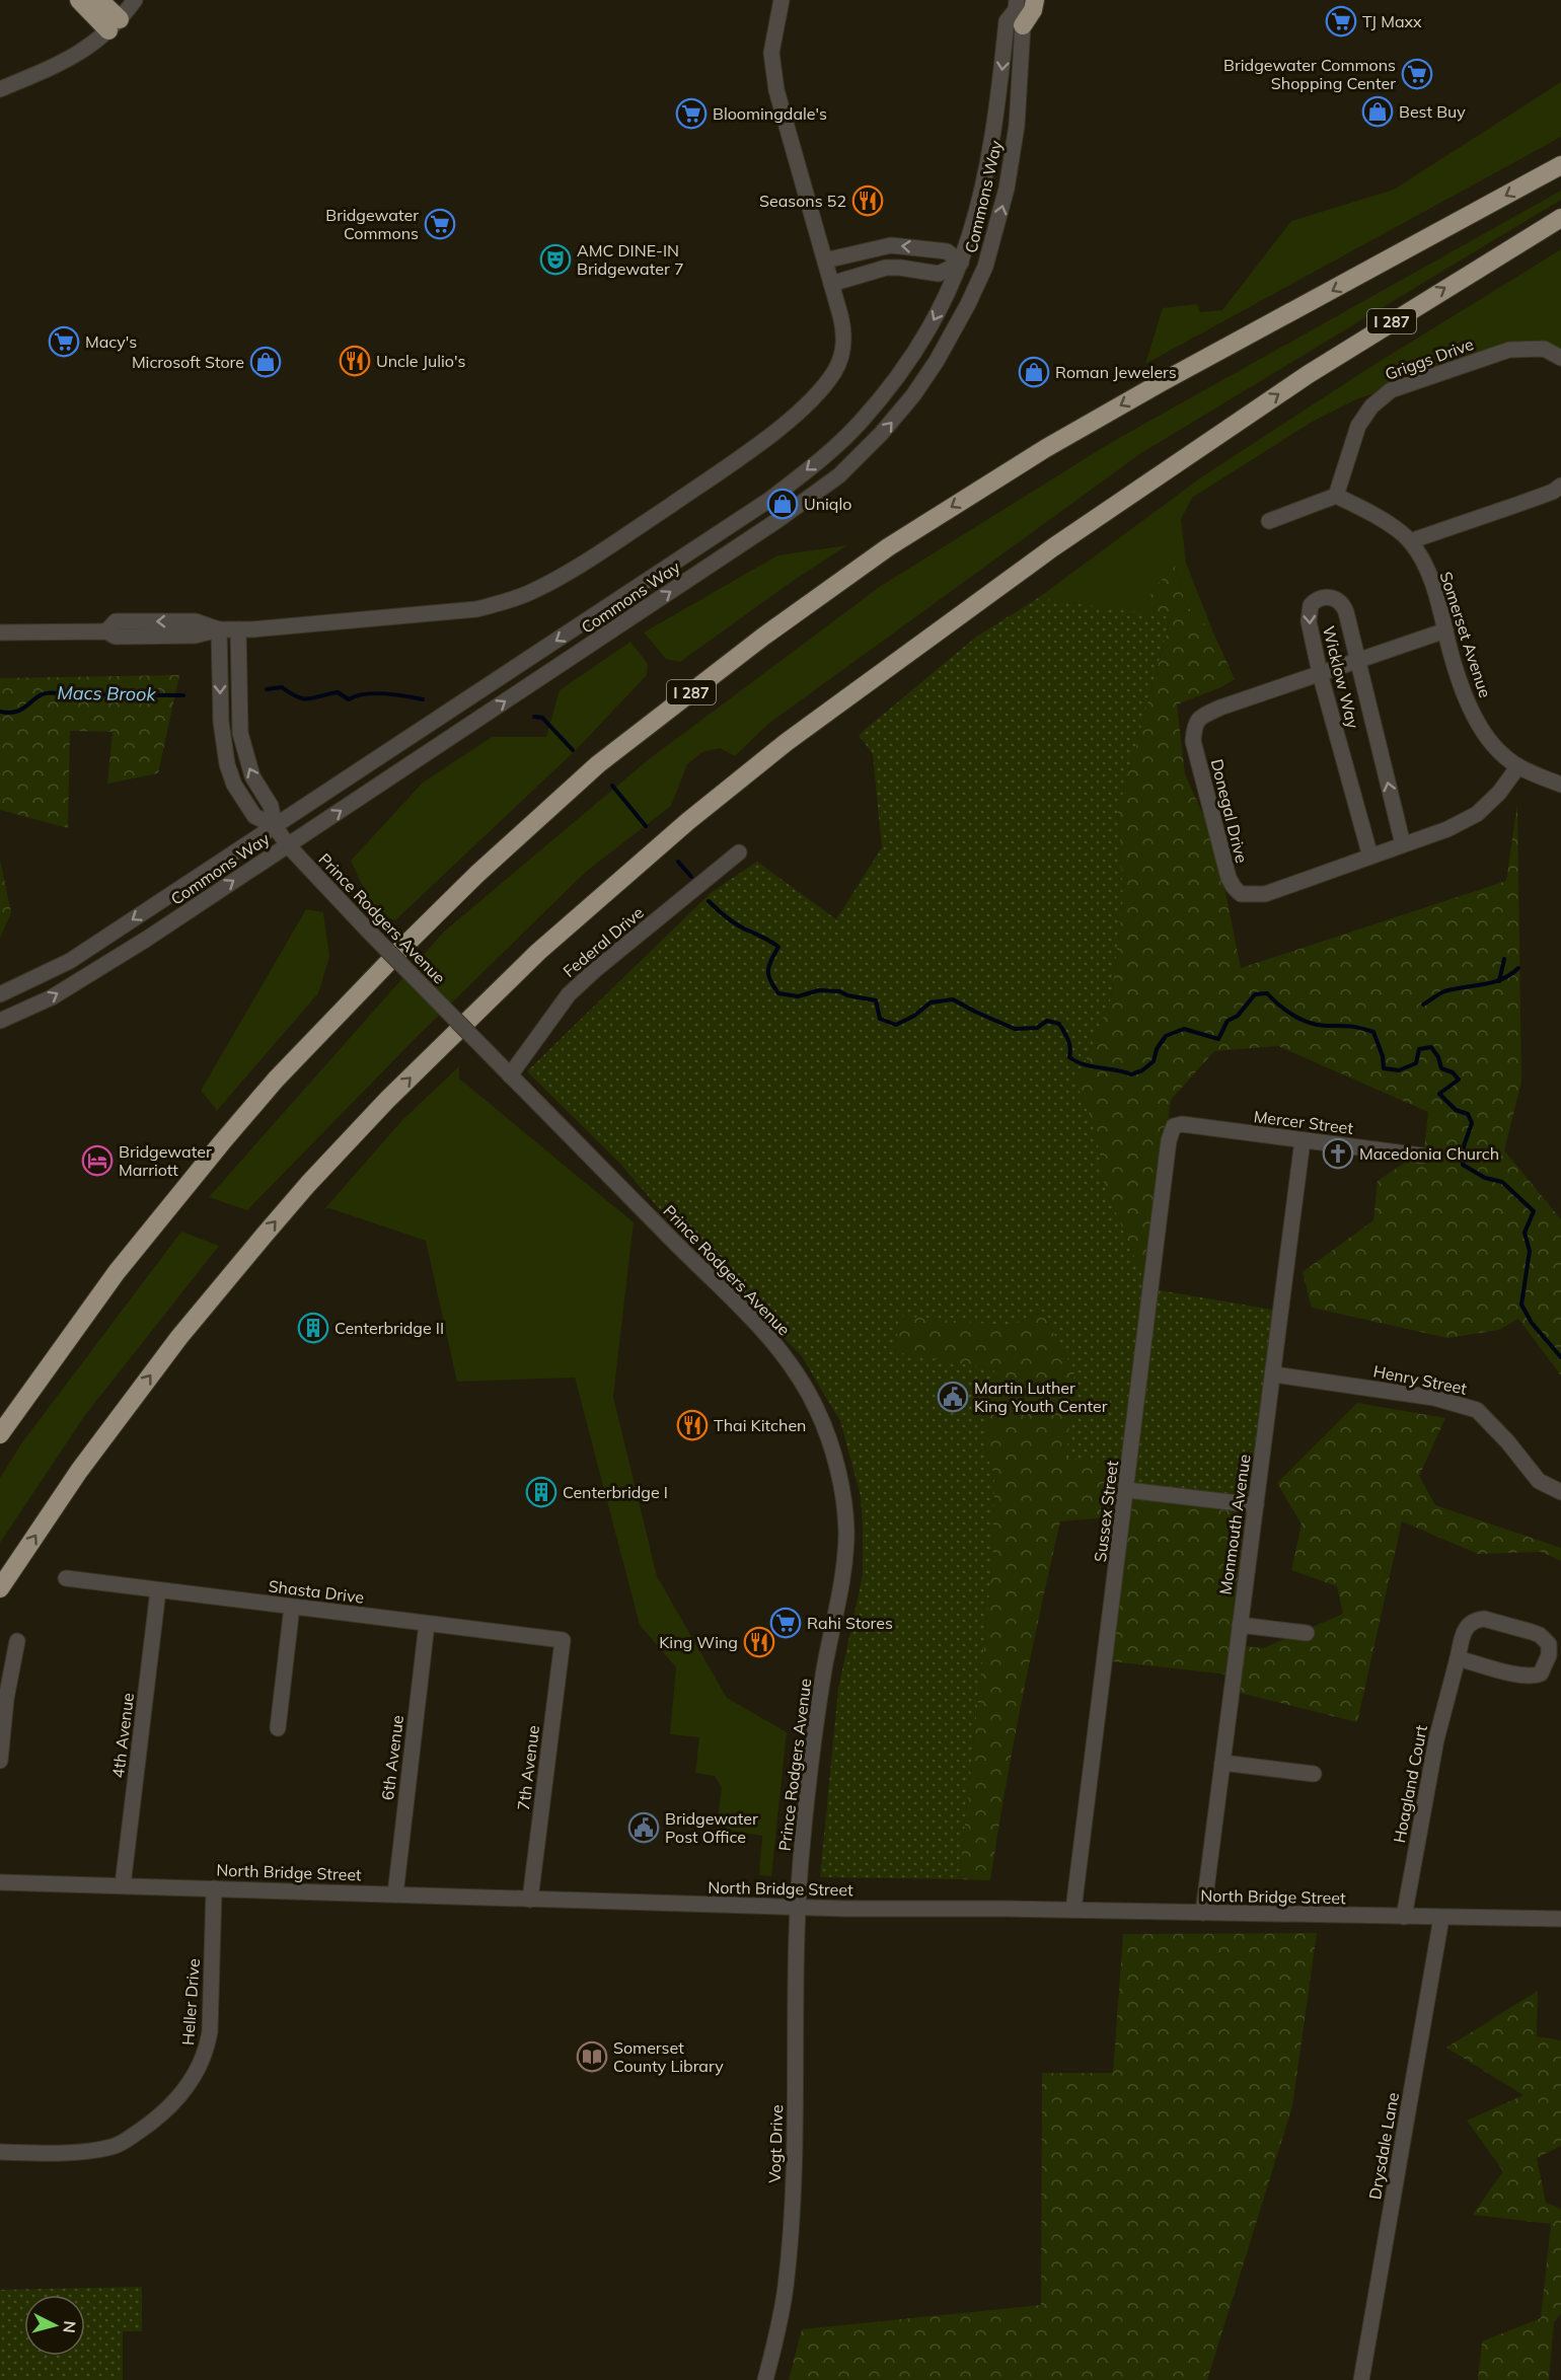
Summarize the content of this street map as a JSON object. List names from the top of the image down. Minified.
{"streets":{"highway":["I 287"],"street":["Commons Way","Griggs Drive","Somerset Avenue","Wicklow Way","Donegal Drive","Prince Rodgers Avenue","Federal Drive","Mercer Street","Henry Street","Sussex Street","Monmouth Avenue","Shasta Drive","4th Avenue","6th Avenue","7th Avenue","Hoagland Court","North Bridge Street","Heller Drive","Vogt Drive","Drysdale Lane"]},"crossings":[["Commons Way","Prince Rodgers Avenue"],["Griggs Drive","Somerset Avenue"],["Somerset Avenue","Donegal Drive"],["Wicklow Way","Donegal Drive"],["Prince Rodgers Avenue","Federal Drive"],["Prince Rodgers Avenue","North Bridge Street"],["Prince Rodgers Avenue","Vogt Drive"],["Mercer Street","Sussex Street"],["Mercer Street","Monmouth Avenue"],["Henry Street","Monmouth Avenue"],["Sussex Street","North Bridge Street"],["Monmouth Avenue","North Bridge Street"],["Shasta Drive","4th Avenue"],["Shasta Drive","6th Avenue"],["Shasta Drive","7th Avenue"],["4th Avenue","North Bridge Street"],["6th Avenue","North Bridge Street"],["7th Avenue","North Bridge Street"],["Hoagland Court","North Bridge Street"],["North Bridge Street","Heller Drive"],["North Bridge Street","Vogt Drive"],["North Bridge Street","Drysdale Lane"]],"water":["Macs Brook"],"places":{"supermarket":["TJ Maxx","Bridgewater Commons Shopping Center","Bloomingdale's","Bridgewater Commons","Macy's","Rahi Stores"],"shop":["Best Buy","Microsoft Store","Roman Jewelers","Uniqlo"],"restaurant":["Seasons 52","Uncle Julio's","Thai Kitchen","King Wing"],"theatre":["AMC DINE-IN Bridgewater 7"],"church":["Macedonia Church"],"hotel":["Bridgewater Marriott"],"building":["Centerbridge II","Centerbridge I"],"public building":["Martin Luther King Youth Center","Bridgewater Post Office"],"library":["Somerset County Library"]},"north":"right"}
